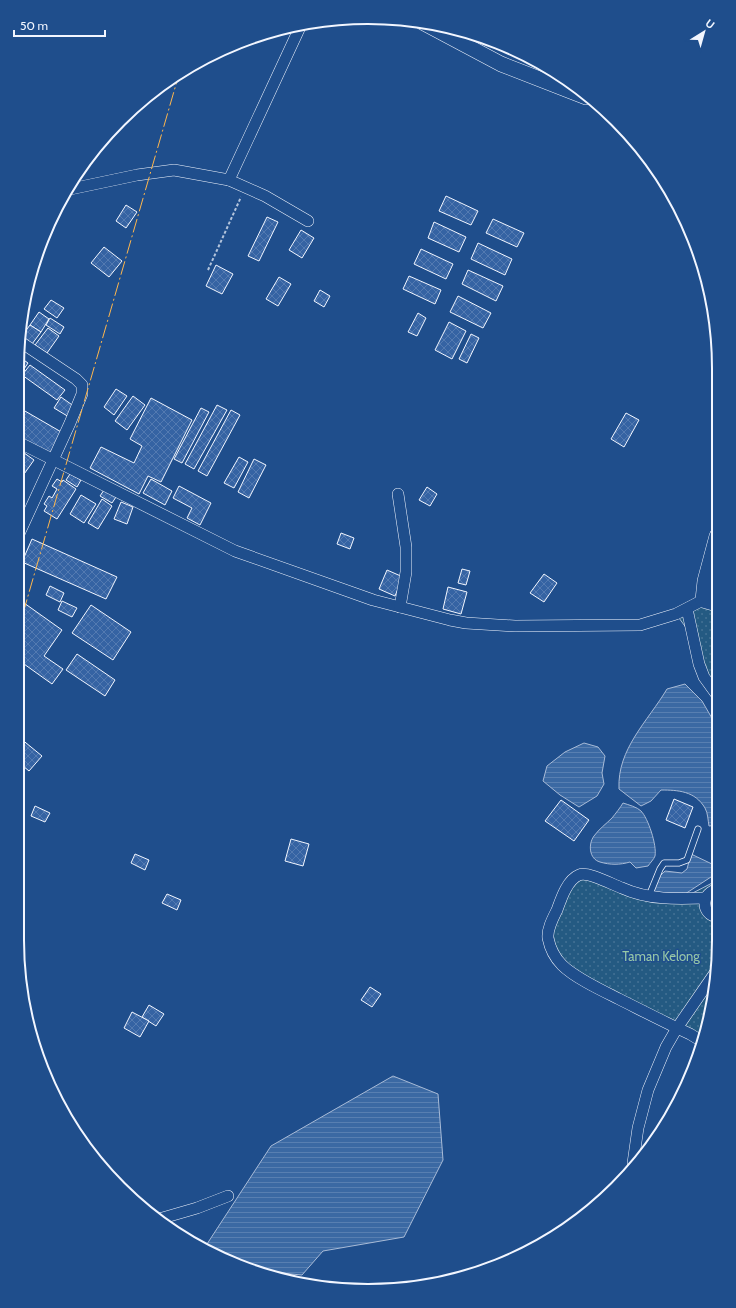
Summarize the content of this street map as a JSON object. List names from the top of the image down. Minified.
{"parks":["Taman Kelong"],"scale_bar":"50 m","north":"top right"}
